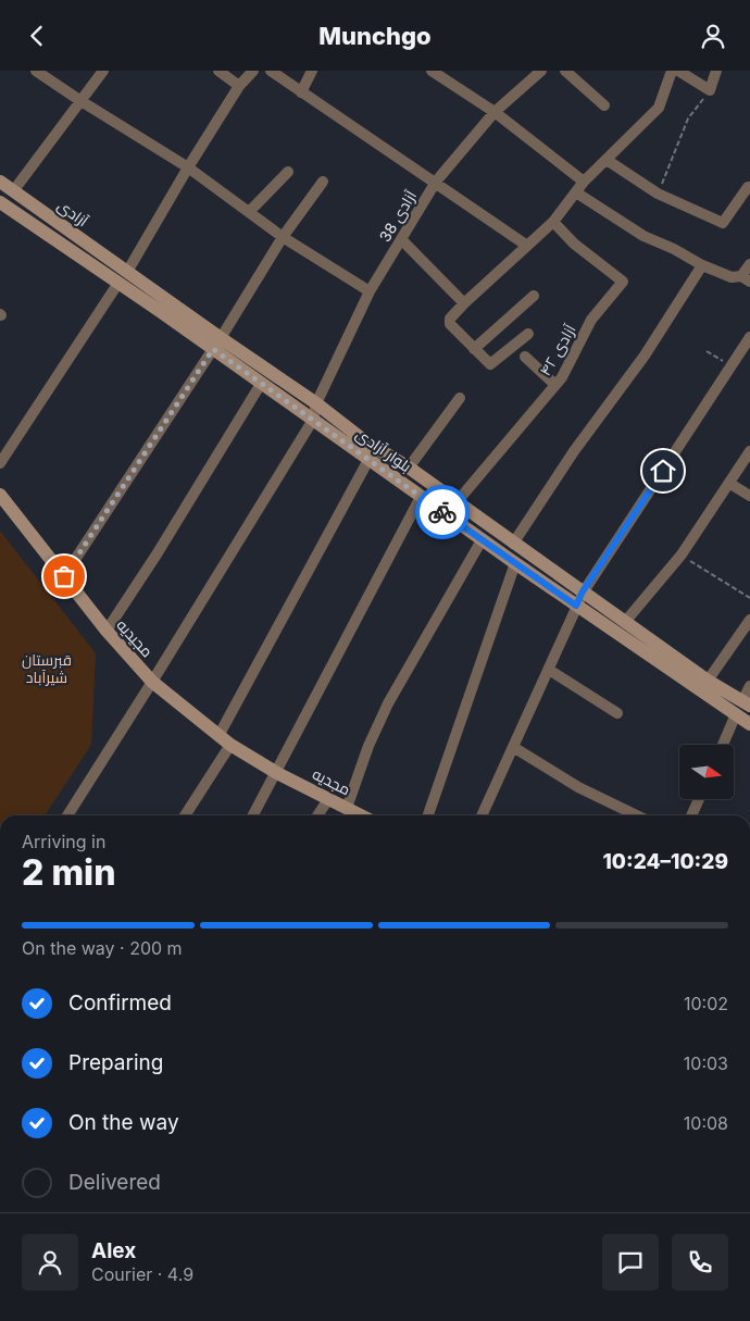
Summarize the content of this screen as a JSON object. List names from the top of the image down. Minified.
{"streets":{"street":["آزادی","آزادی 38","آزادی ۴۲","بلوار آزادی","مجیدیه","مجدیه"]},"crossings":[["آزادی","بلوار آزادی"],["آزادی 38","بلوار آزادی"],["آزادی ۴۲","بلوار آزادی"],["مجیدیه","مجدیه"]],"parks":["قبرستان شیرآباد"],"north":"right","page":{"header":"Munchgo","heading":["2 min","Arriving in","10:24–10:29"],"panel":["Alex","Courier · 4.9"],"bar":"On the way · 200 m","list":[["Confirmed","10:02"],["Preparing","10:03"],["On the way","10:08"],"Delivered"]}}
